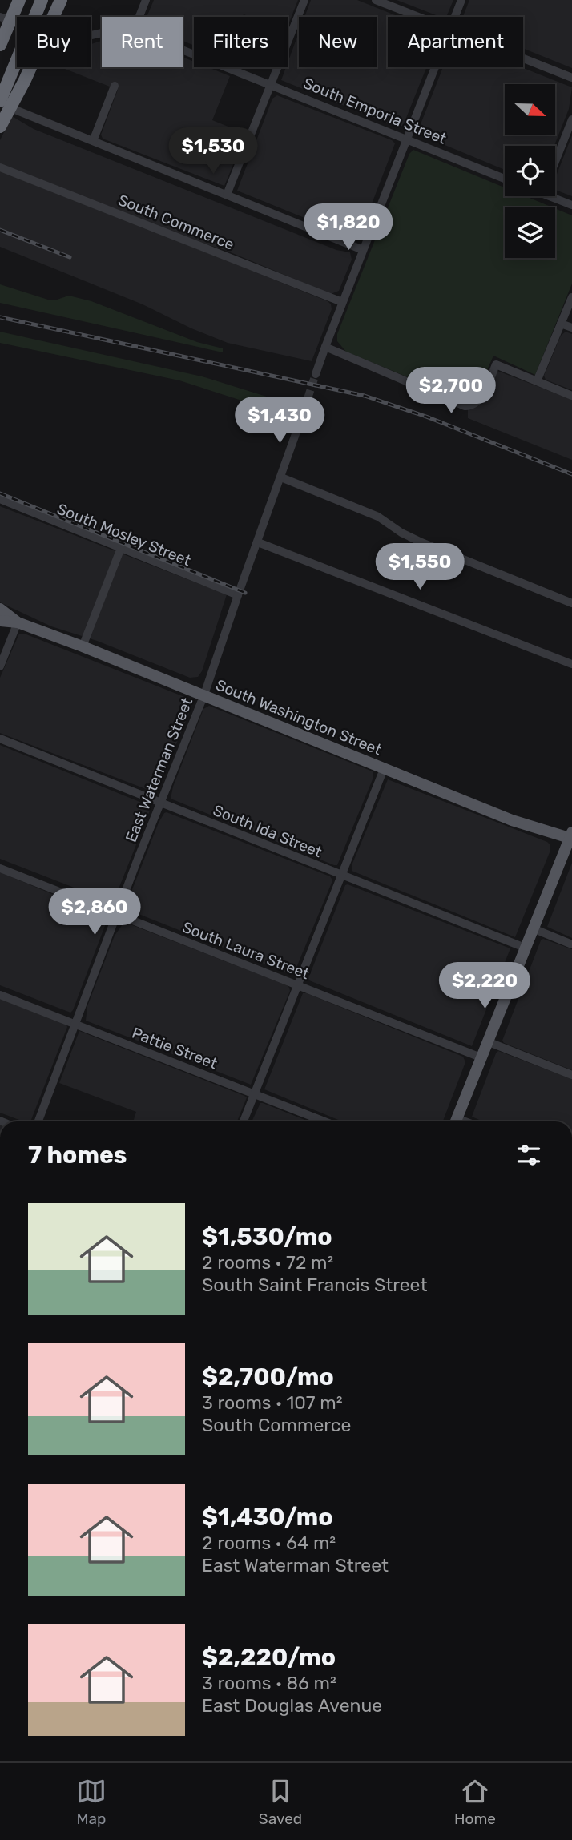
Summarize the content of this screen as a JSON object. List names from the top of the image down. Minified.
{"streets":{"main road":["South Washington Street"],"street":["South Emporia Street","South Commerce","South Mosley Street","East Waterman Street","South Ida Street","South Laura Street","Pattie Street"]},"crossings":[["South Mosley Street","East Waterman Street"],["South Washington Street","East Waterman Street"],["East Waterman Street","South Ida Street"],["East Waterman Street","South Laura Street"],["East Waterman Street","Pattie Street"]],"north":"right","page":{"chip":["Buy","Rent","Filters","New","Apartment"],"price":["$1,530","$1,820","$2,700","$1,430","$1,550","$2,860","$2,220"],"heading":"7 homes","list":[{"name":"$1,530/mo","note":"2 rooms · 72 m² · South Saint Francis Street"},{"name":"$2,700/mo","note":"3 rooms · 107 m² · South Commerce"},{"name":"$1,430/mo","note":"2 rooms · 64 m² · East Waterman Street"},{"name":"$2,220/mo","note":"3 rooms · 86 m² · East Douglas Avenue"}],"tabs":["Map","Saved","Home"]}}
